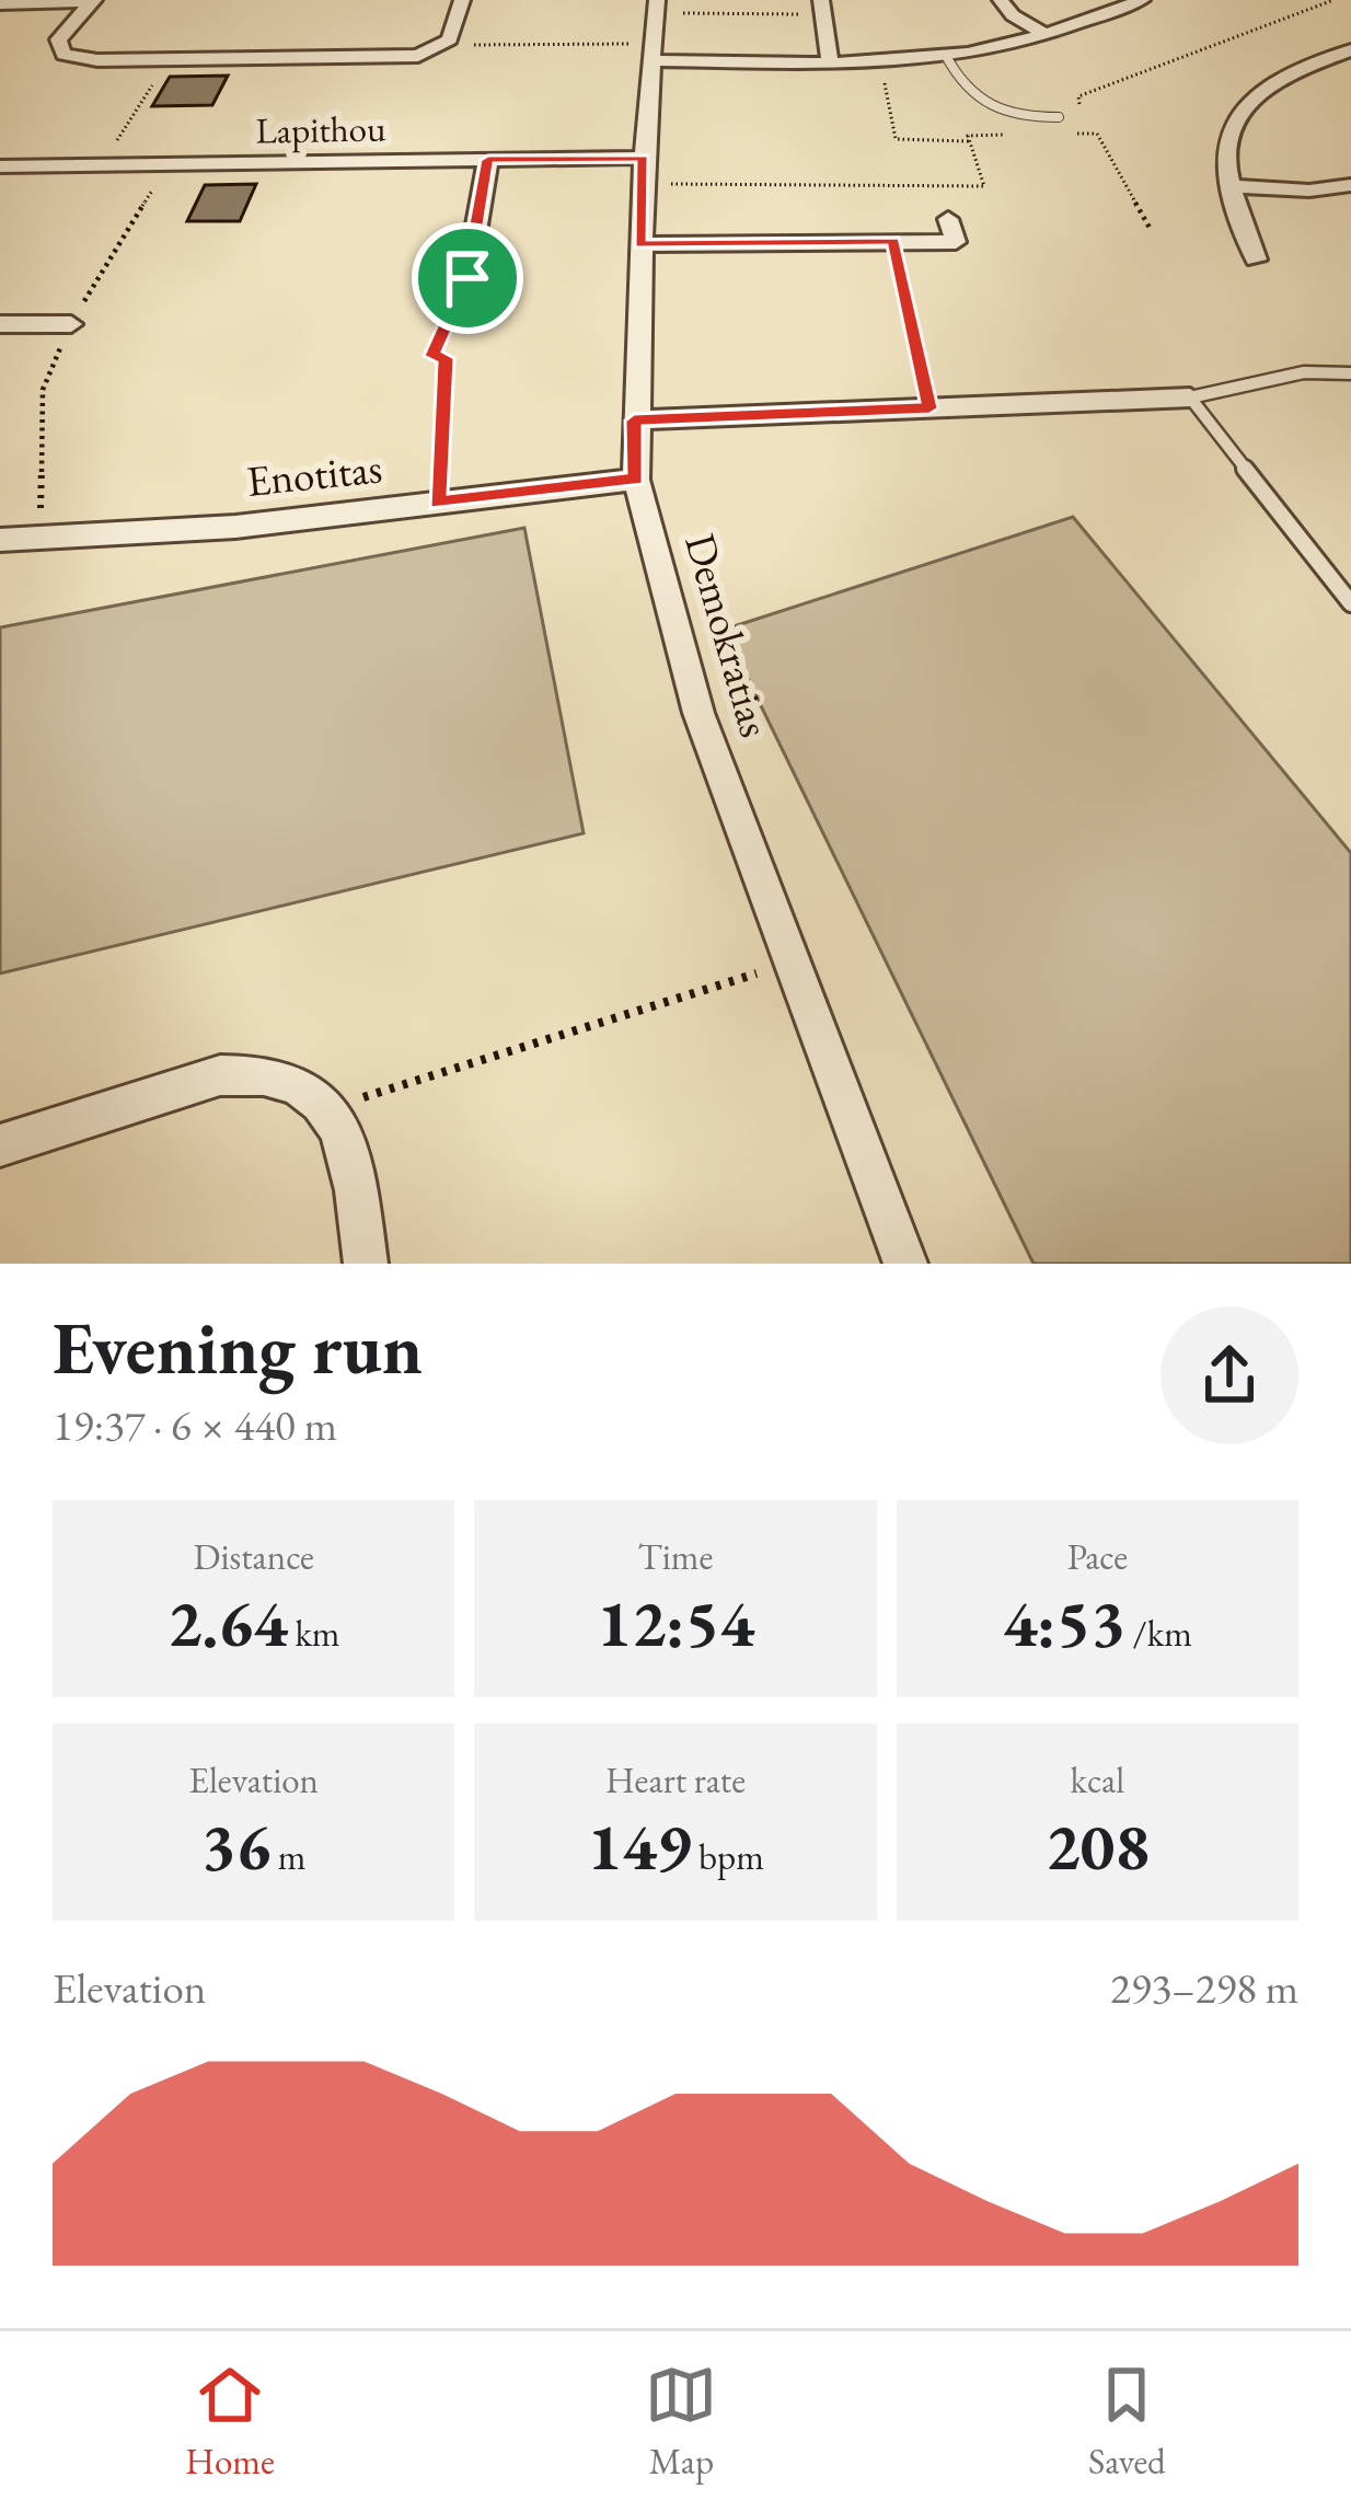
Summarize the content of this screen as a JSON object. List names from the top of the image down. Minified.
{"streets":{"street":["Lapithou","Enotitas","Demokratias"]},"crossings":[["Lapithou","Demokratias"],["Enotitas","Demokratias"]],"page":{"heading":["Evening run","19:37 · 6 × 440 m"],"stats":[["Distance","2.64 km"],["Time","12:54"],["Pace","4:53 /km"],["Elevation","36 m"],["Heart rate","149 bpm"],["kcal","208"]],"chart":["Elevation","293–298 m"],"tabs":["Home","Map","Saved"]}}
